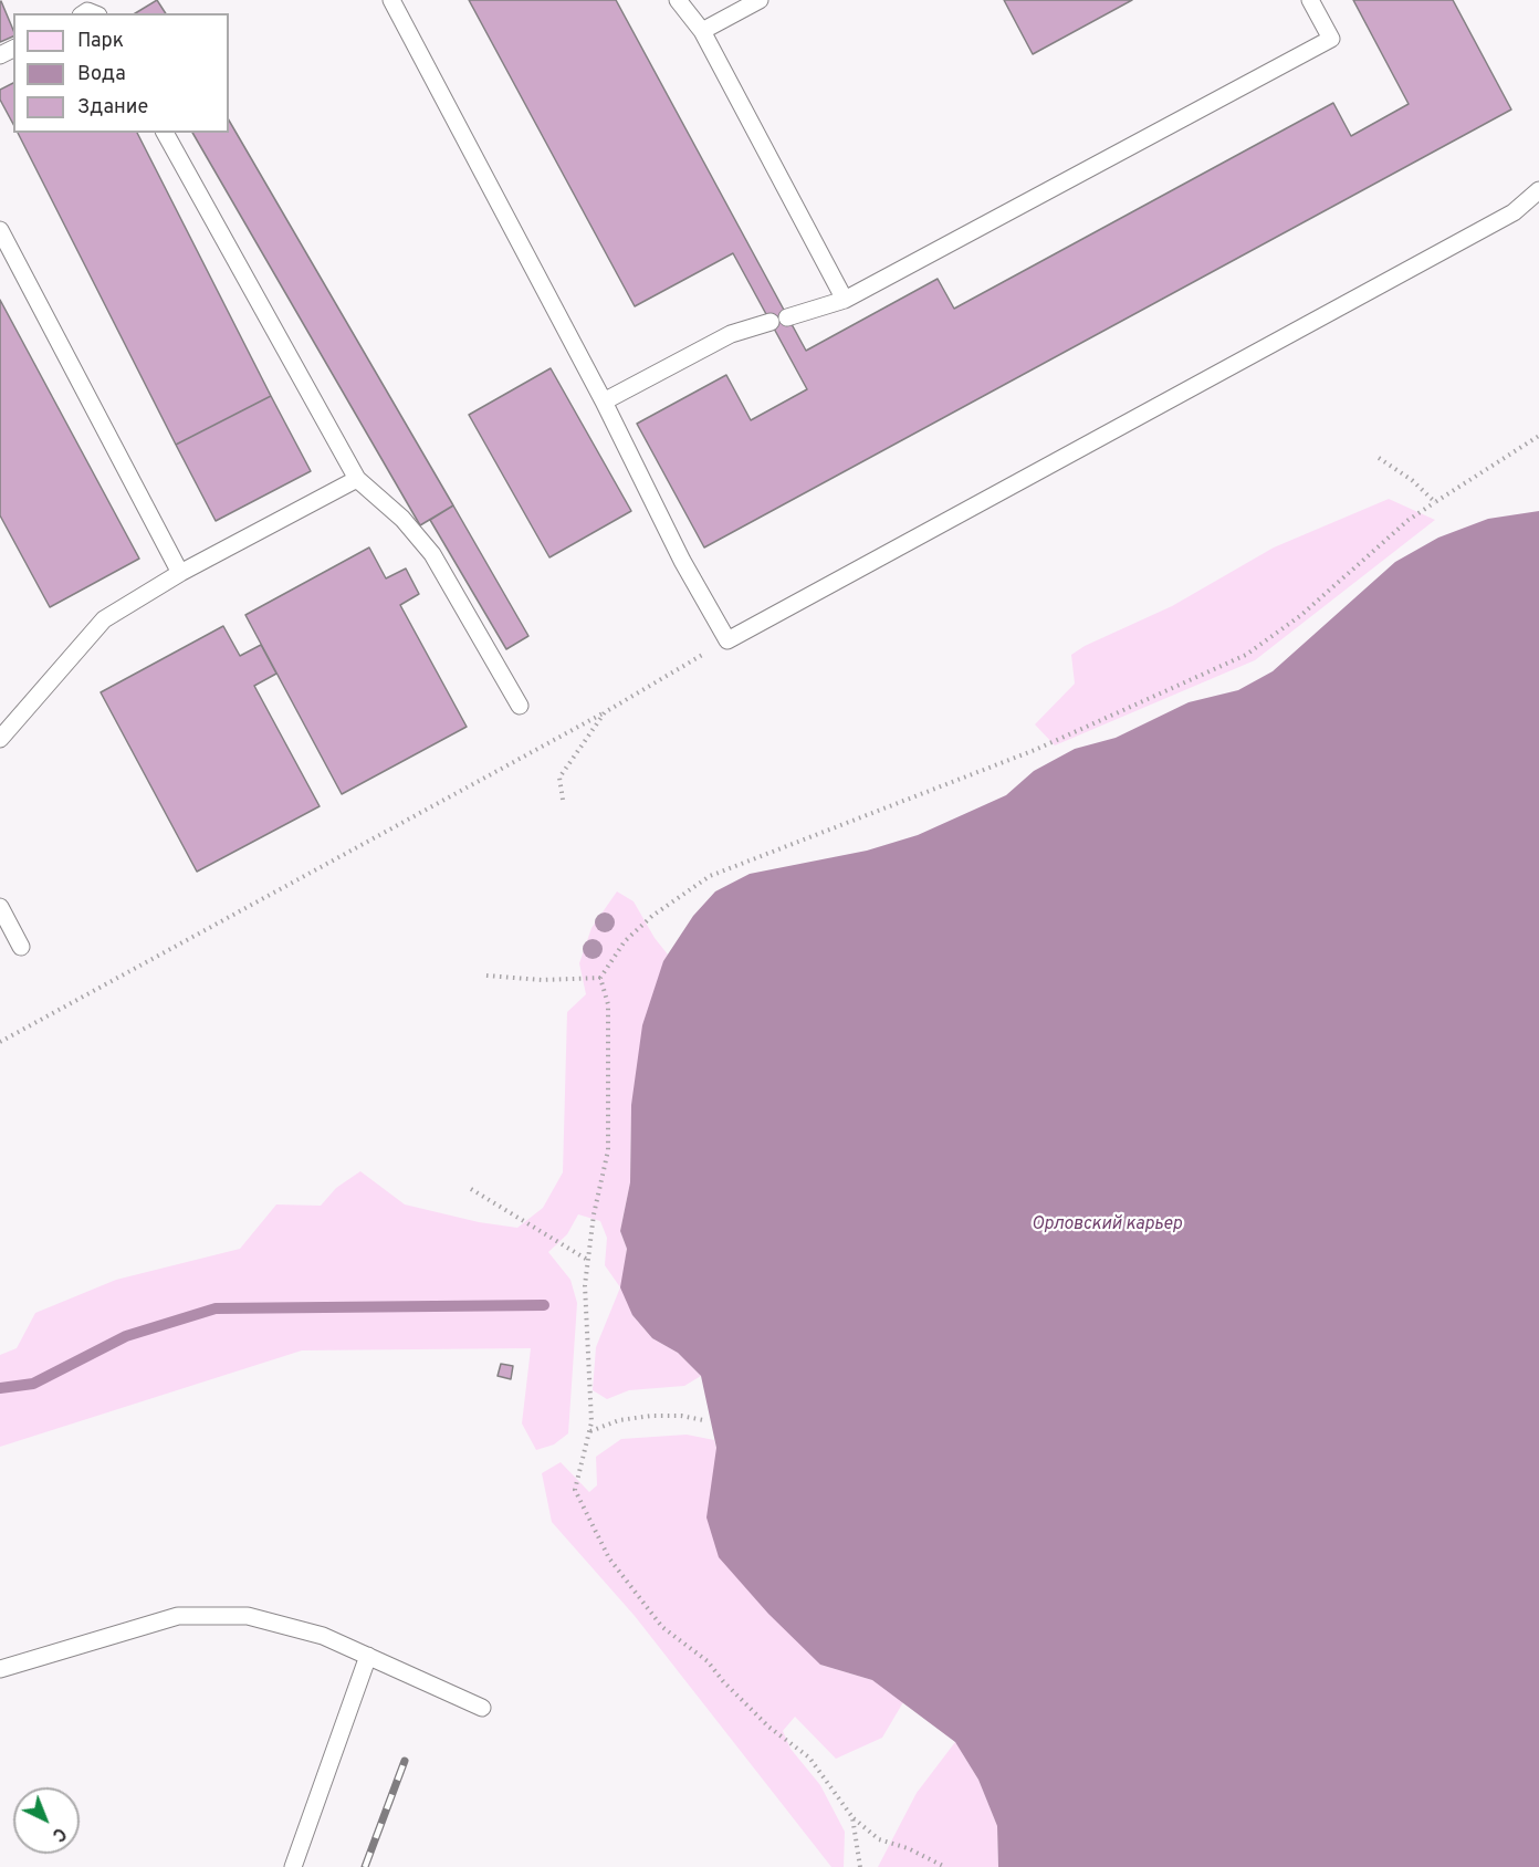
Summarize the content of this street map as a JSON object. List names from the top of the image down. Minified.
{"water":["Орловский карьер"],"legend":["Парк","Вода","Здание"],"north":"bottom right"}
